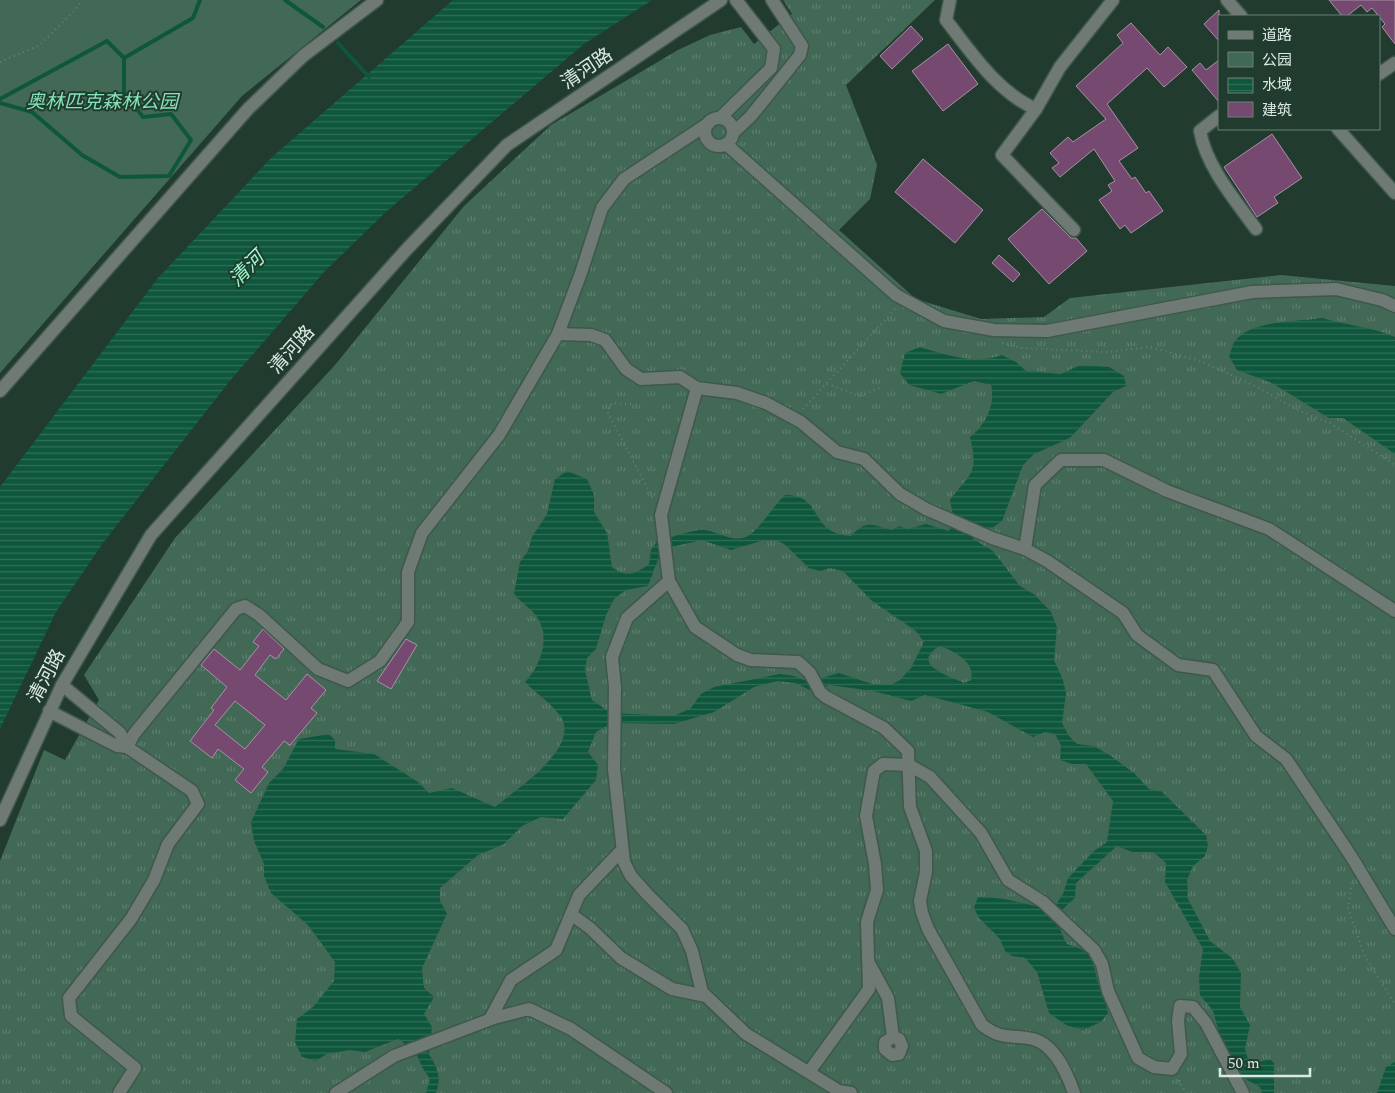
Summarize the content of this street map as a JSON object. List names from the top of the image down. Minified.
{"streets":{"street":["清河路"]},"water":["清河"],"parks":["奥林匹克森林公园"],"legend":["道路","公园","水域","建筑"],"scale_bar":"50 m"}
